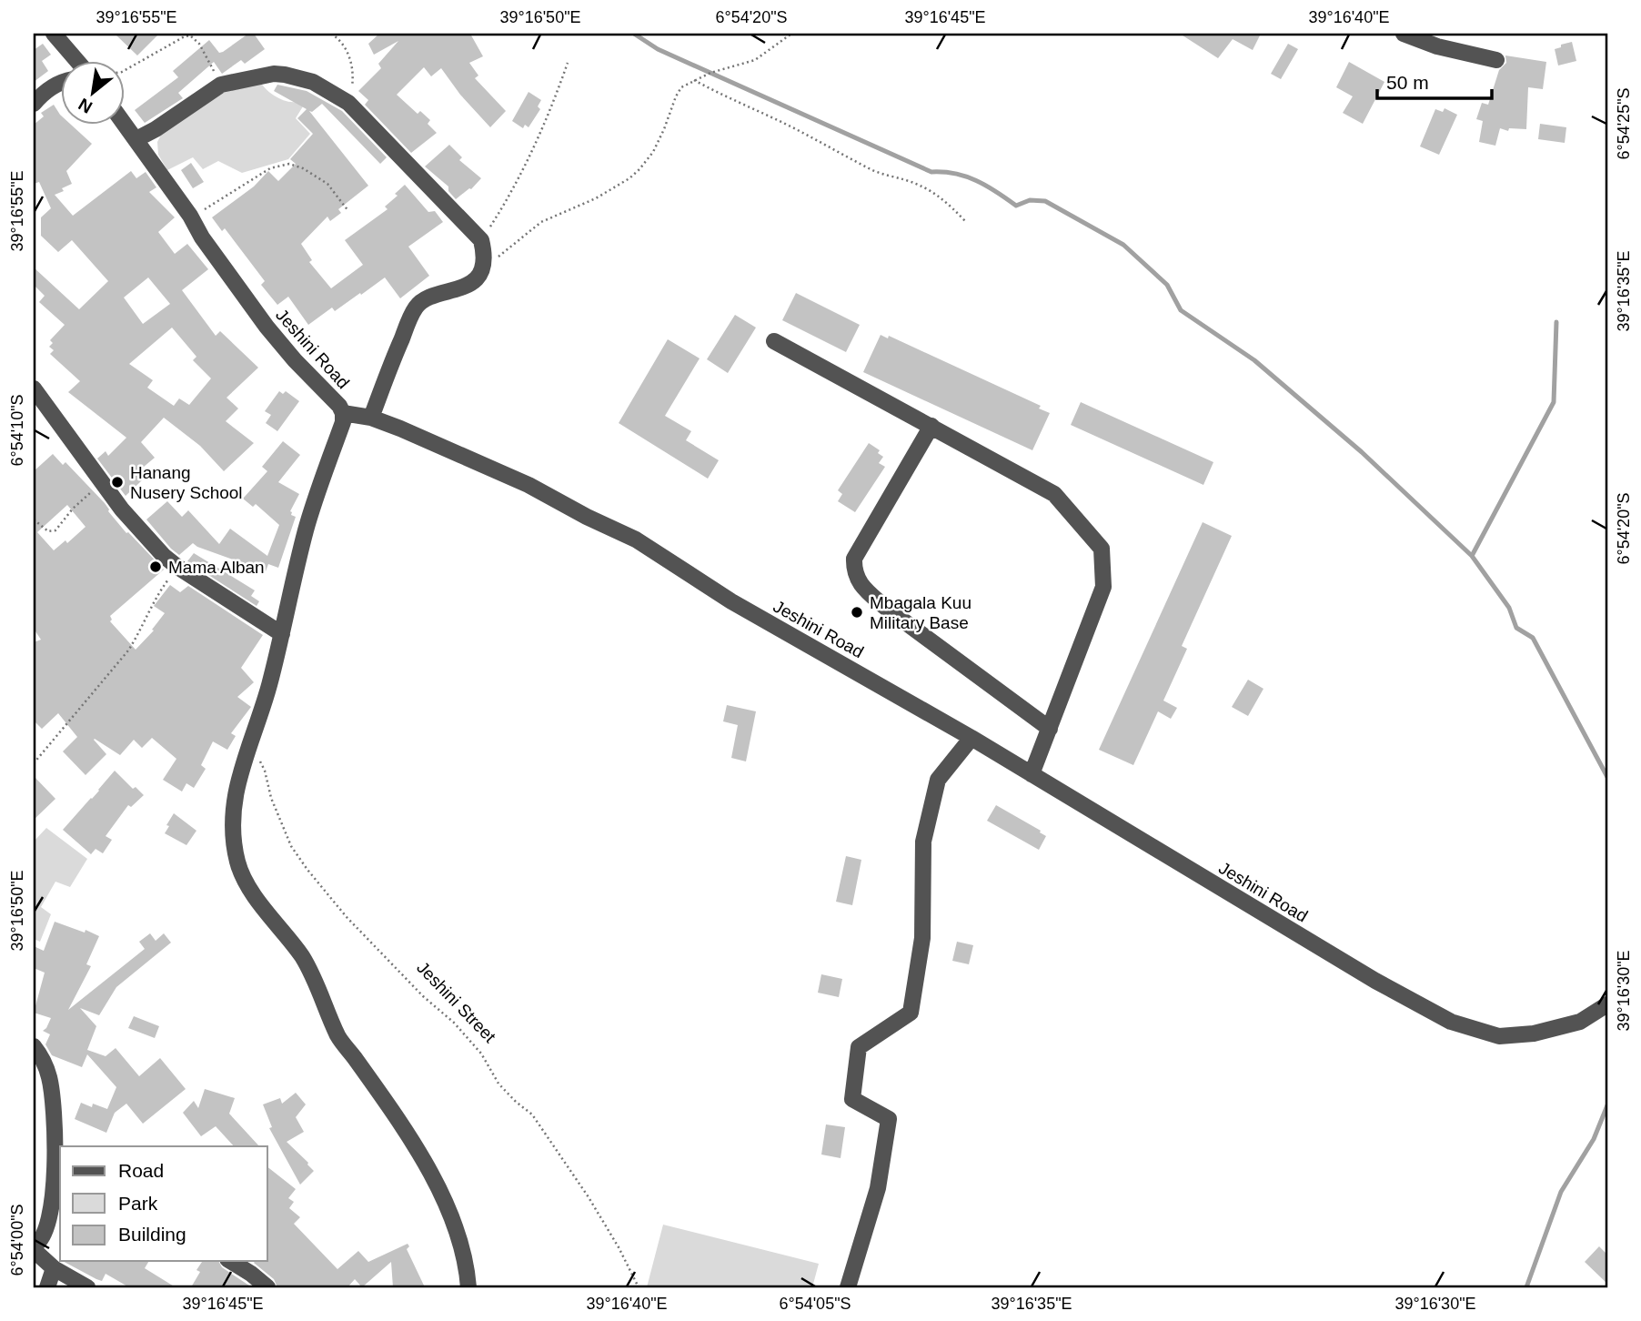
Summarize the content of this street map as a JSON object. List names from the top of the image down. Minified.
{"streets":{"street":["Jeshini Road"],"path":["Jeshini Street"]},"places":["Hanang Nusery School","Mama Alban","Mbagala Kuu Military Base"],"legend":["Road","Park","Building"],"scale_bar":"50 m","north":"bottom left","coordinates":["39°16'55\"E","39°16'50\"E","6°54'20\"S","39°16'45\"E","39°16'40\"E","6°54'25\"S","39°16'35\"E","6°54'10\"S","39°16'30\"E","6°54'00\"S","6°54'05\"S"]}
